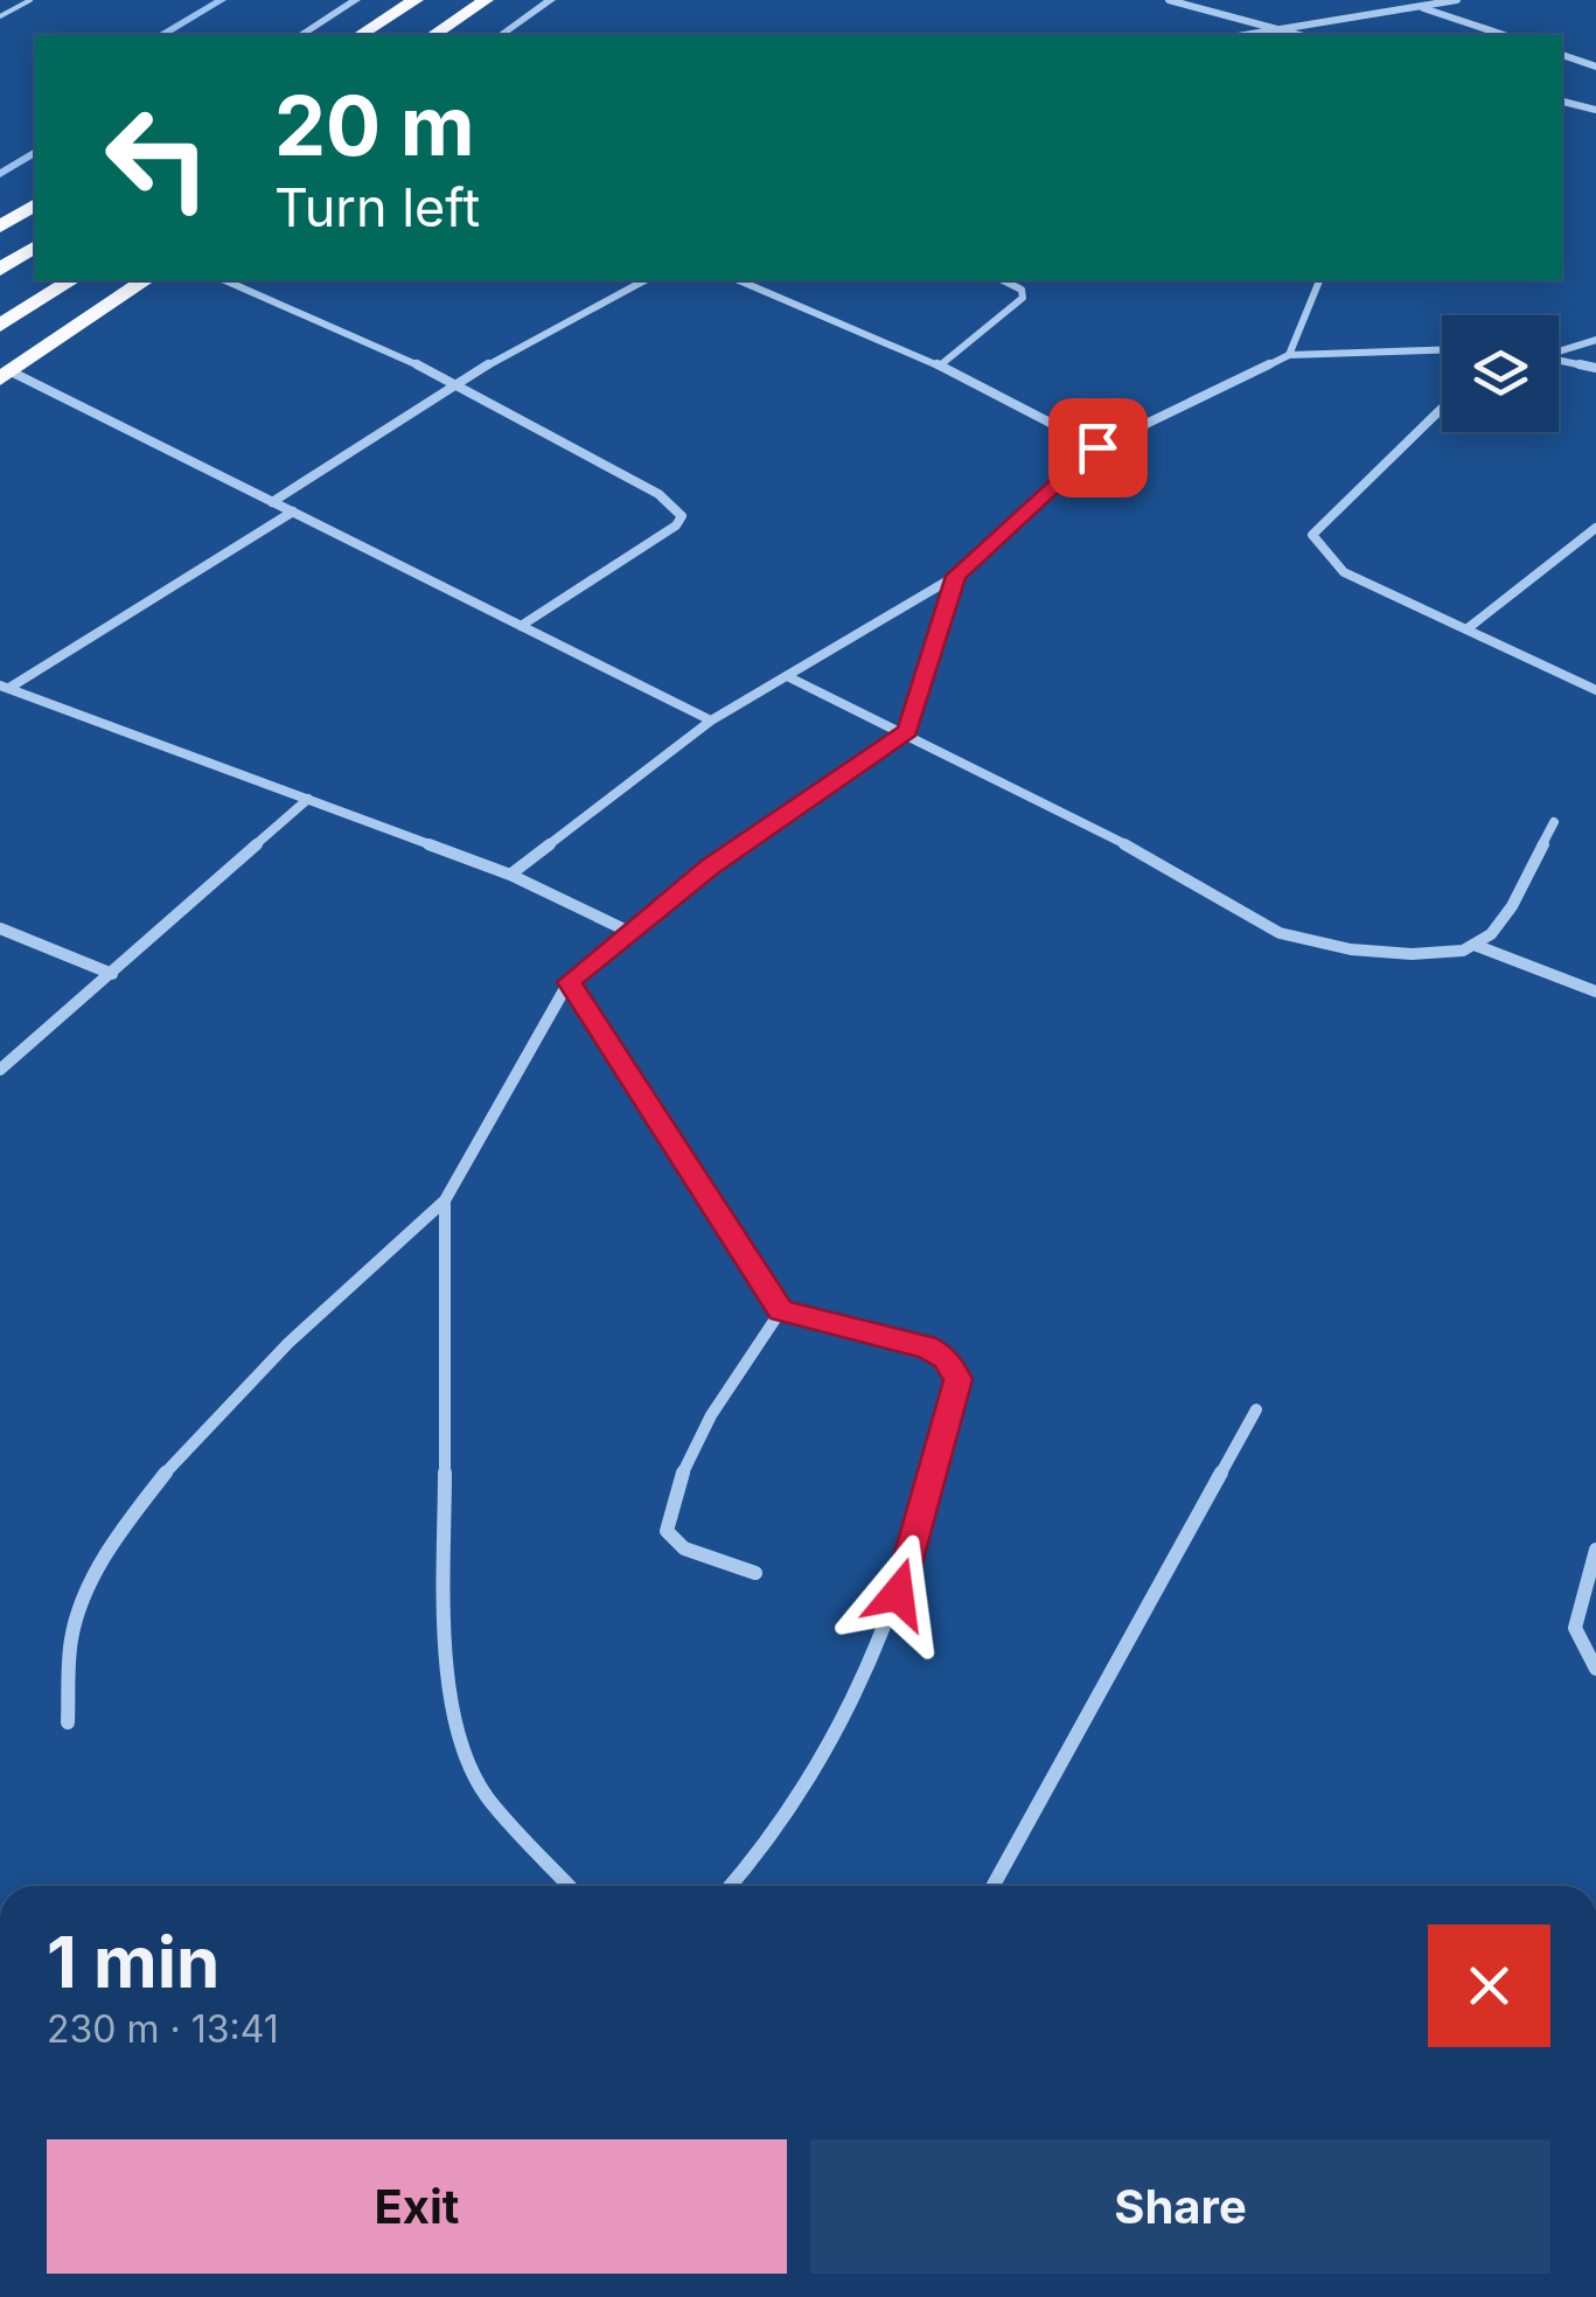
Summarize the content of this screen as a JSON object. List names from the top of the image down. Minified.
{"page":{"turn":["20 m","Turn left"],"heading":["1 min","230 m · 13:41"],"buttons":["Exit","Share"]}}
